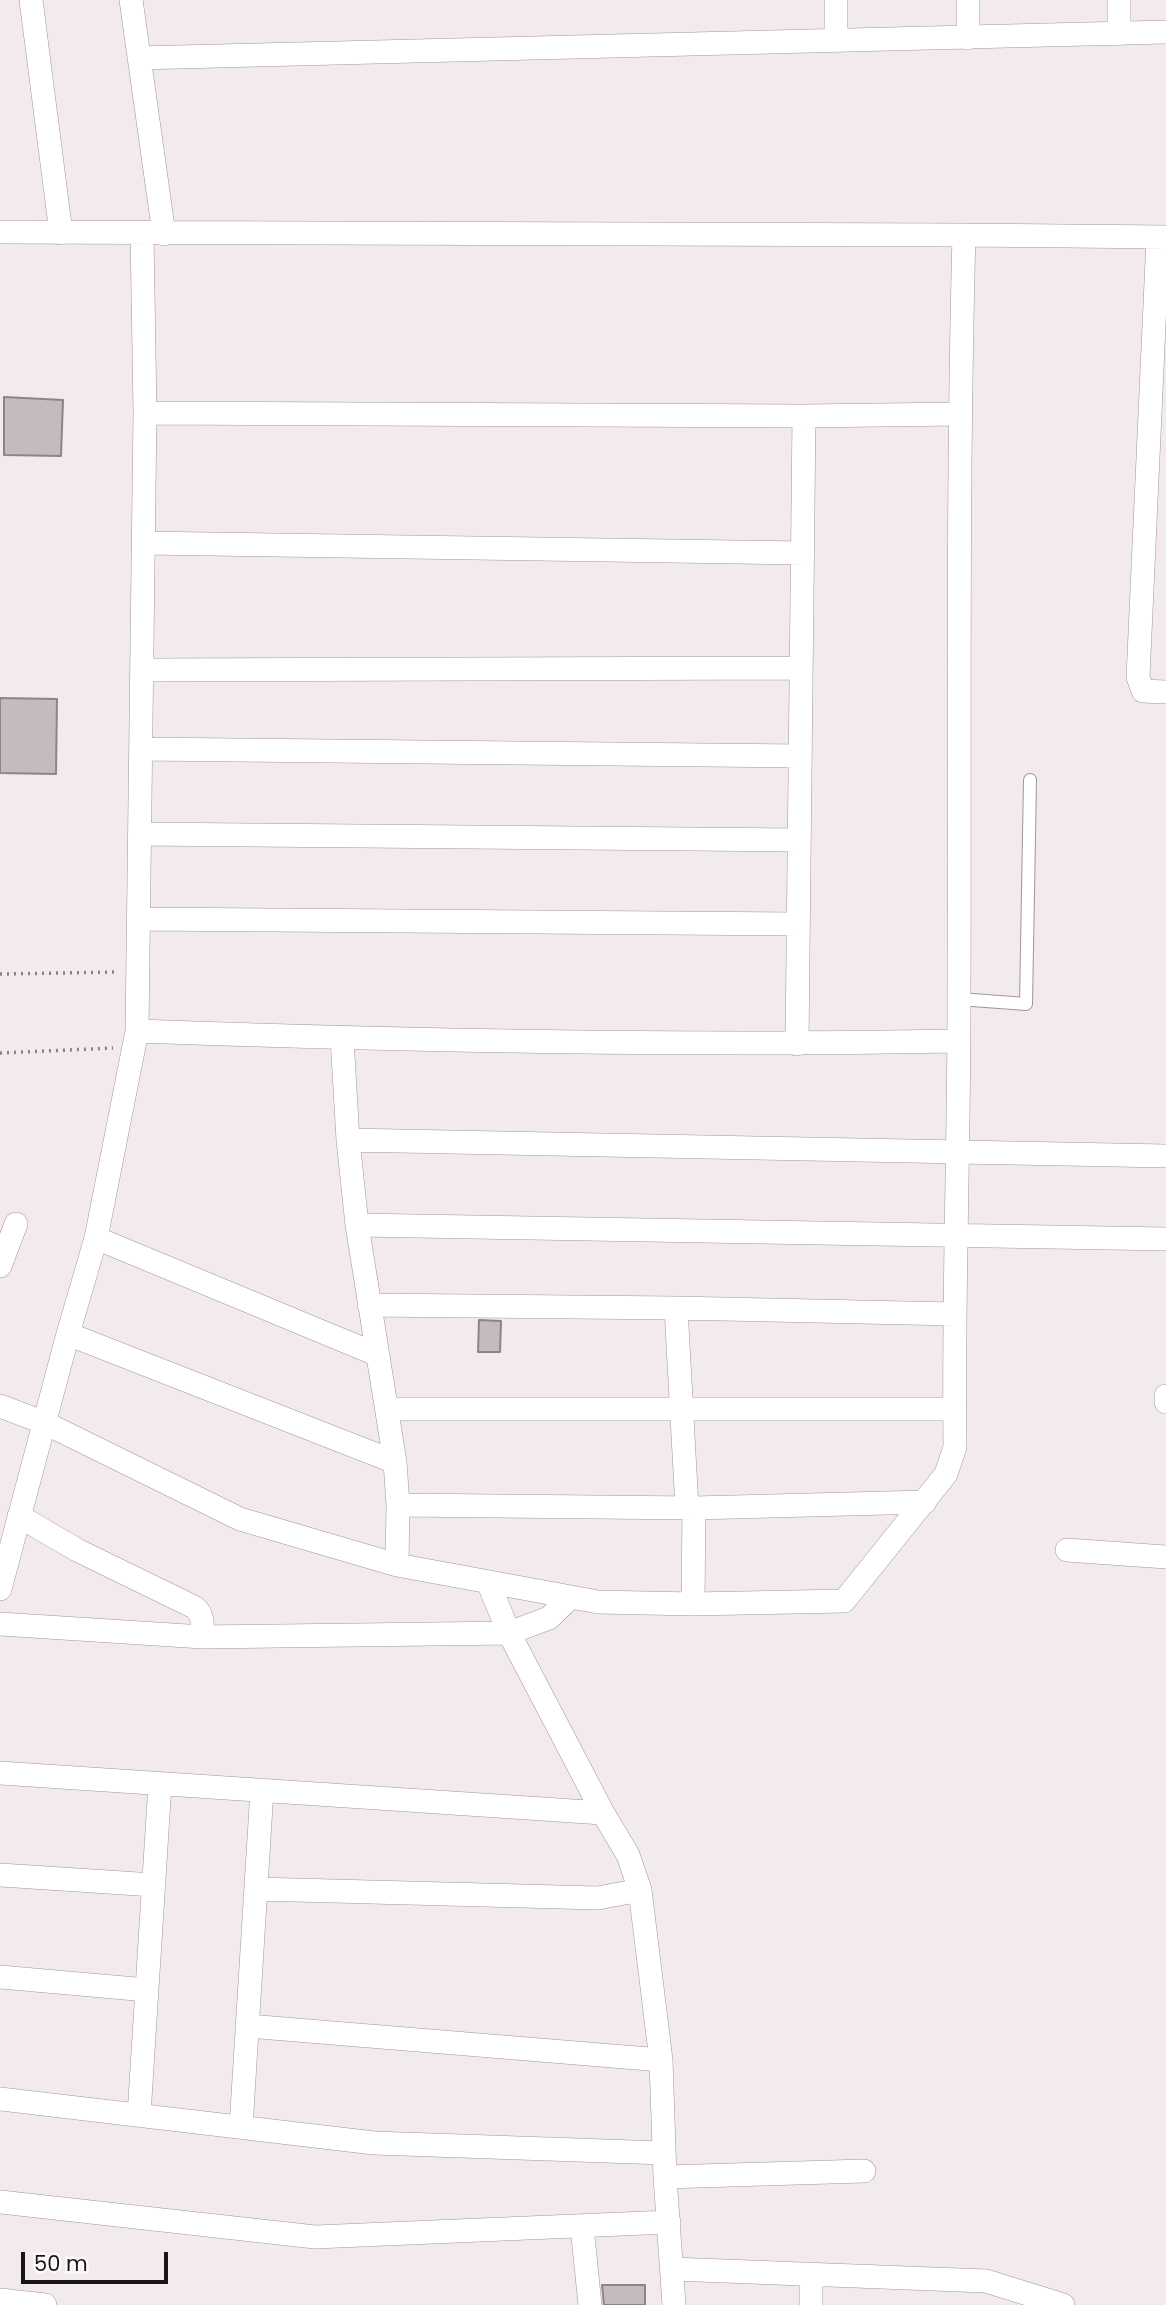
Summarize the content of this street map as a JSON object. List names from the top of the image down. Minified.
{"scale_bar":"50 m"}
